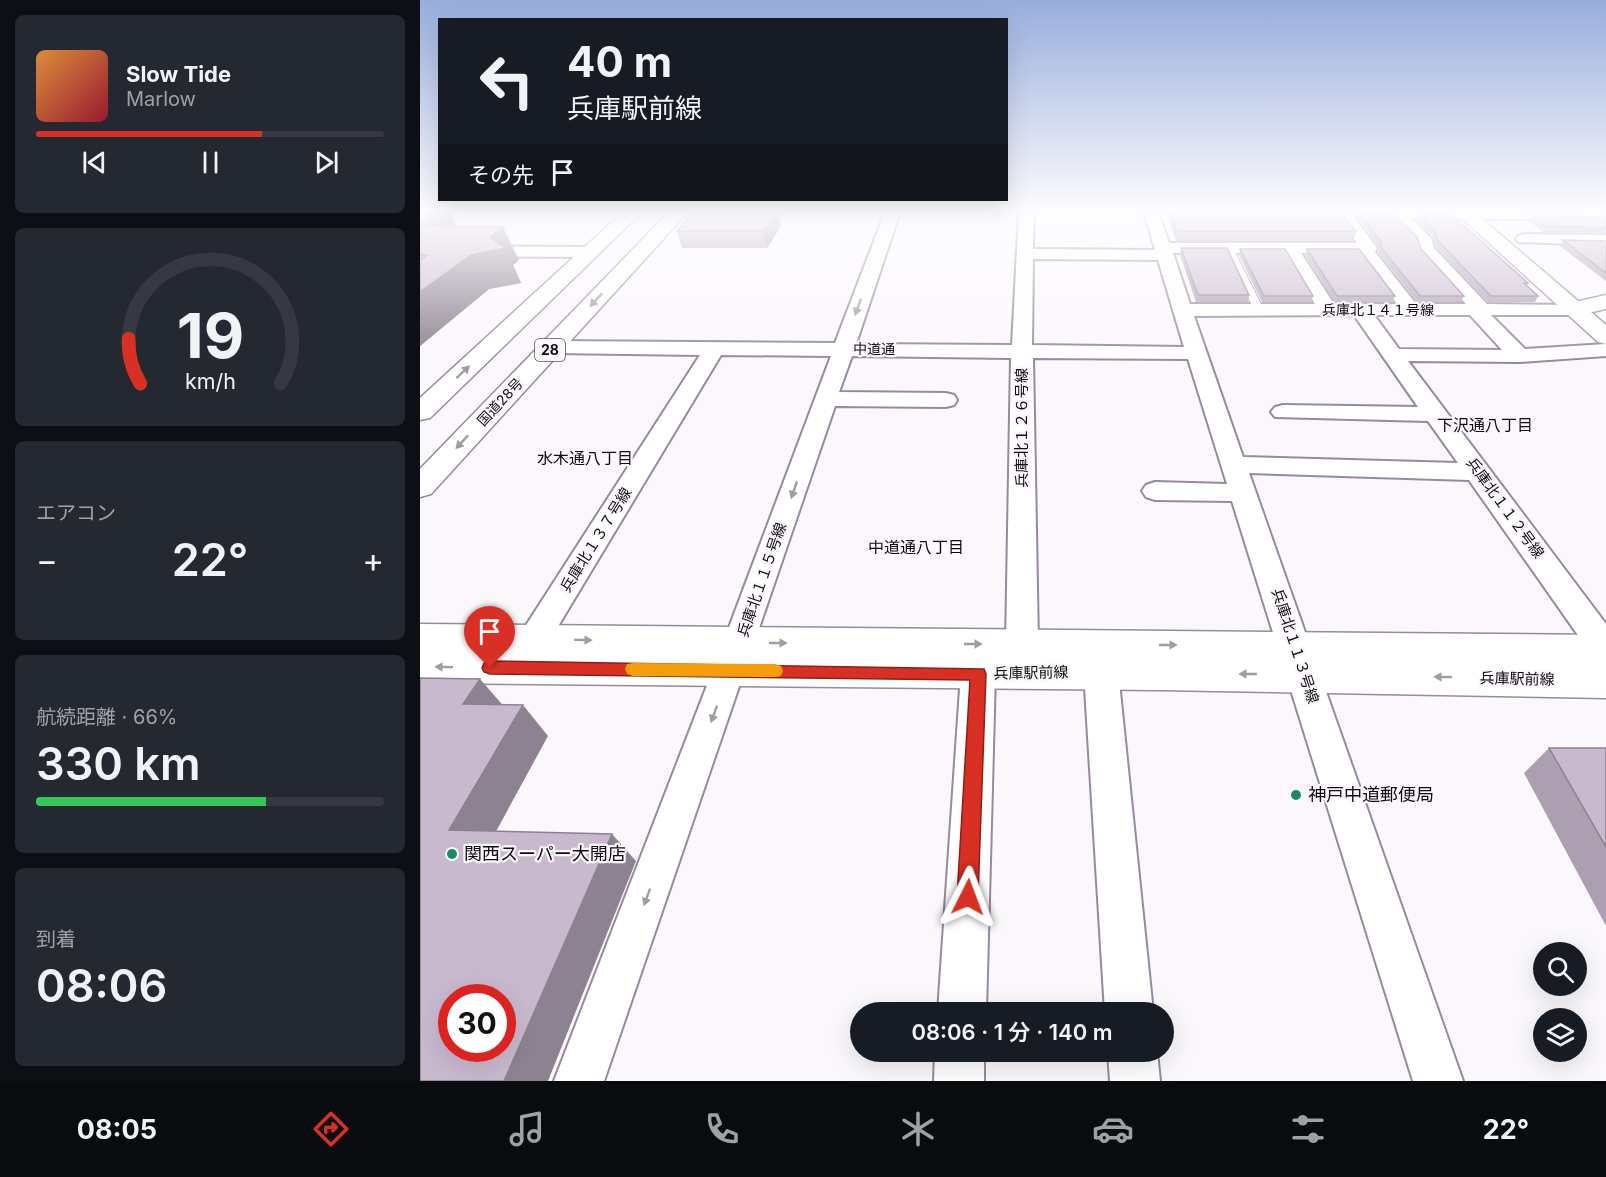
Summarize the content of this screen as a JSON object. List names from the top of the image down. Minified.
{"streets":{"main road":["28","国道28号","兵庫駅前線"],"street":["兵庫北１４１号線","中道通","兵庫北１２６号線","兵庫北１１２号線","兵庫北１３７号線","兵庫北１１５号線","兵庫北１１３号線"]},"crossings":[["兵庫北１４１号線","兵庫北１１２号線"],["兵庫北１４１号線","兵庫北１１３号線"],["中道通","国道28号"],["中道通","兵庫北１２６号線"],["中道通","兵庫北１３７号線"],["中道通","兵庫北１１５号線"],["中道通","兵庫北１１３号線"],["兵庫北１２６号線","兵庫駅前線"],["兵庫北１１２号線","兵庫駅前線"],["兵庫北１３７号線","兵庫駅前線"],["兵庫北１１５号線","兵庫駅前線"],["兵庫北１１３号線","兵庫駅前線"]],"one_way":["兵庫北１１５号線"],"districts":["下沢通八丁目","水木通八丁目","中道通八丁目"],"places":["神戸中道郵便局","関西スーパー大開店"],"page":{"turn":["40 m","兵庫駅前線"],"song":["Slow Tide","Marlow"],"then":"その先","tile":["エアコン",["航続距離 · 66%","330 km"],["到着","08:06"]],"heat":["−","22°","+"],"limit":"30","trip":"08:06 · 1 分 · 140 m","tabs":["08:05","22°"],"gauge":["19","km/h"]}}
